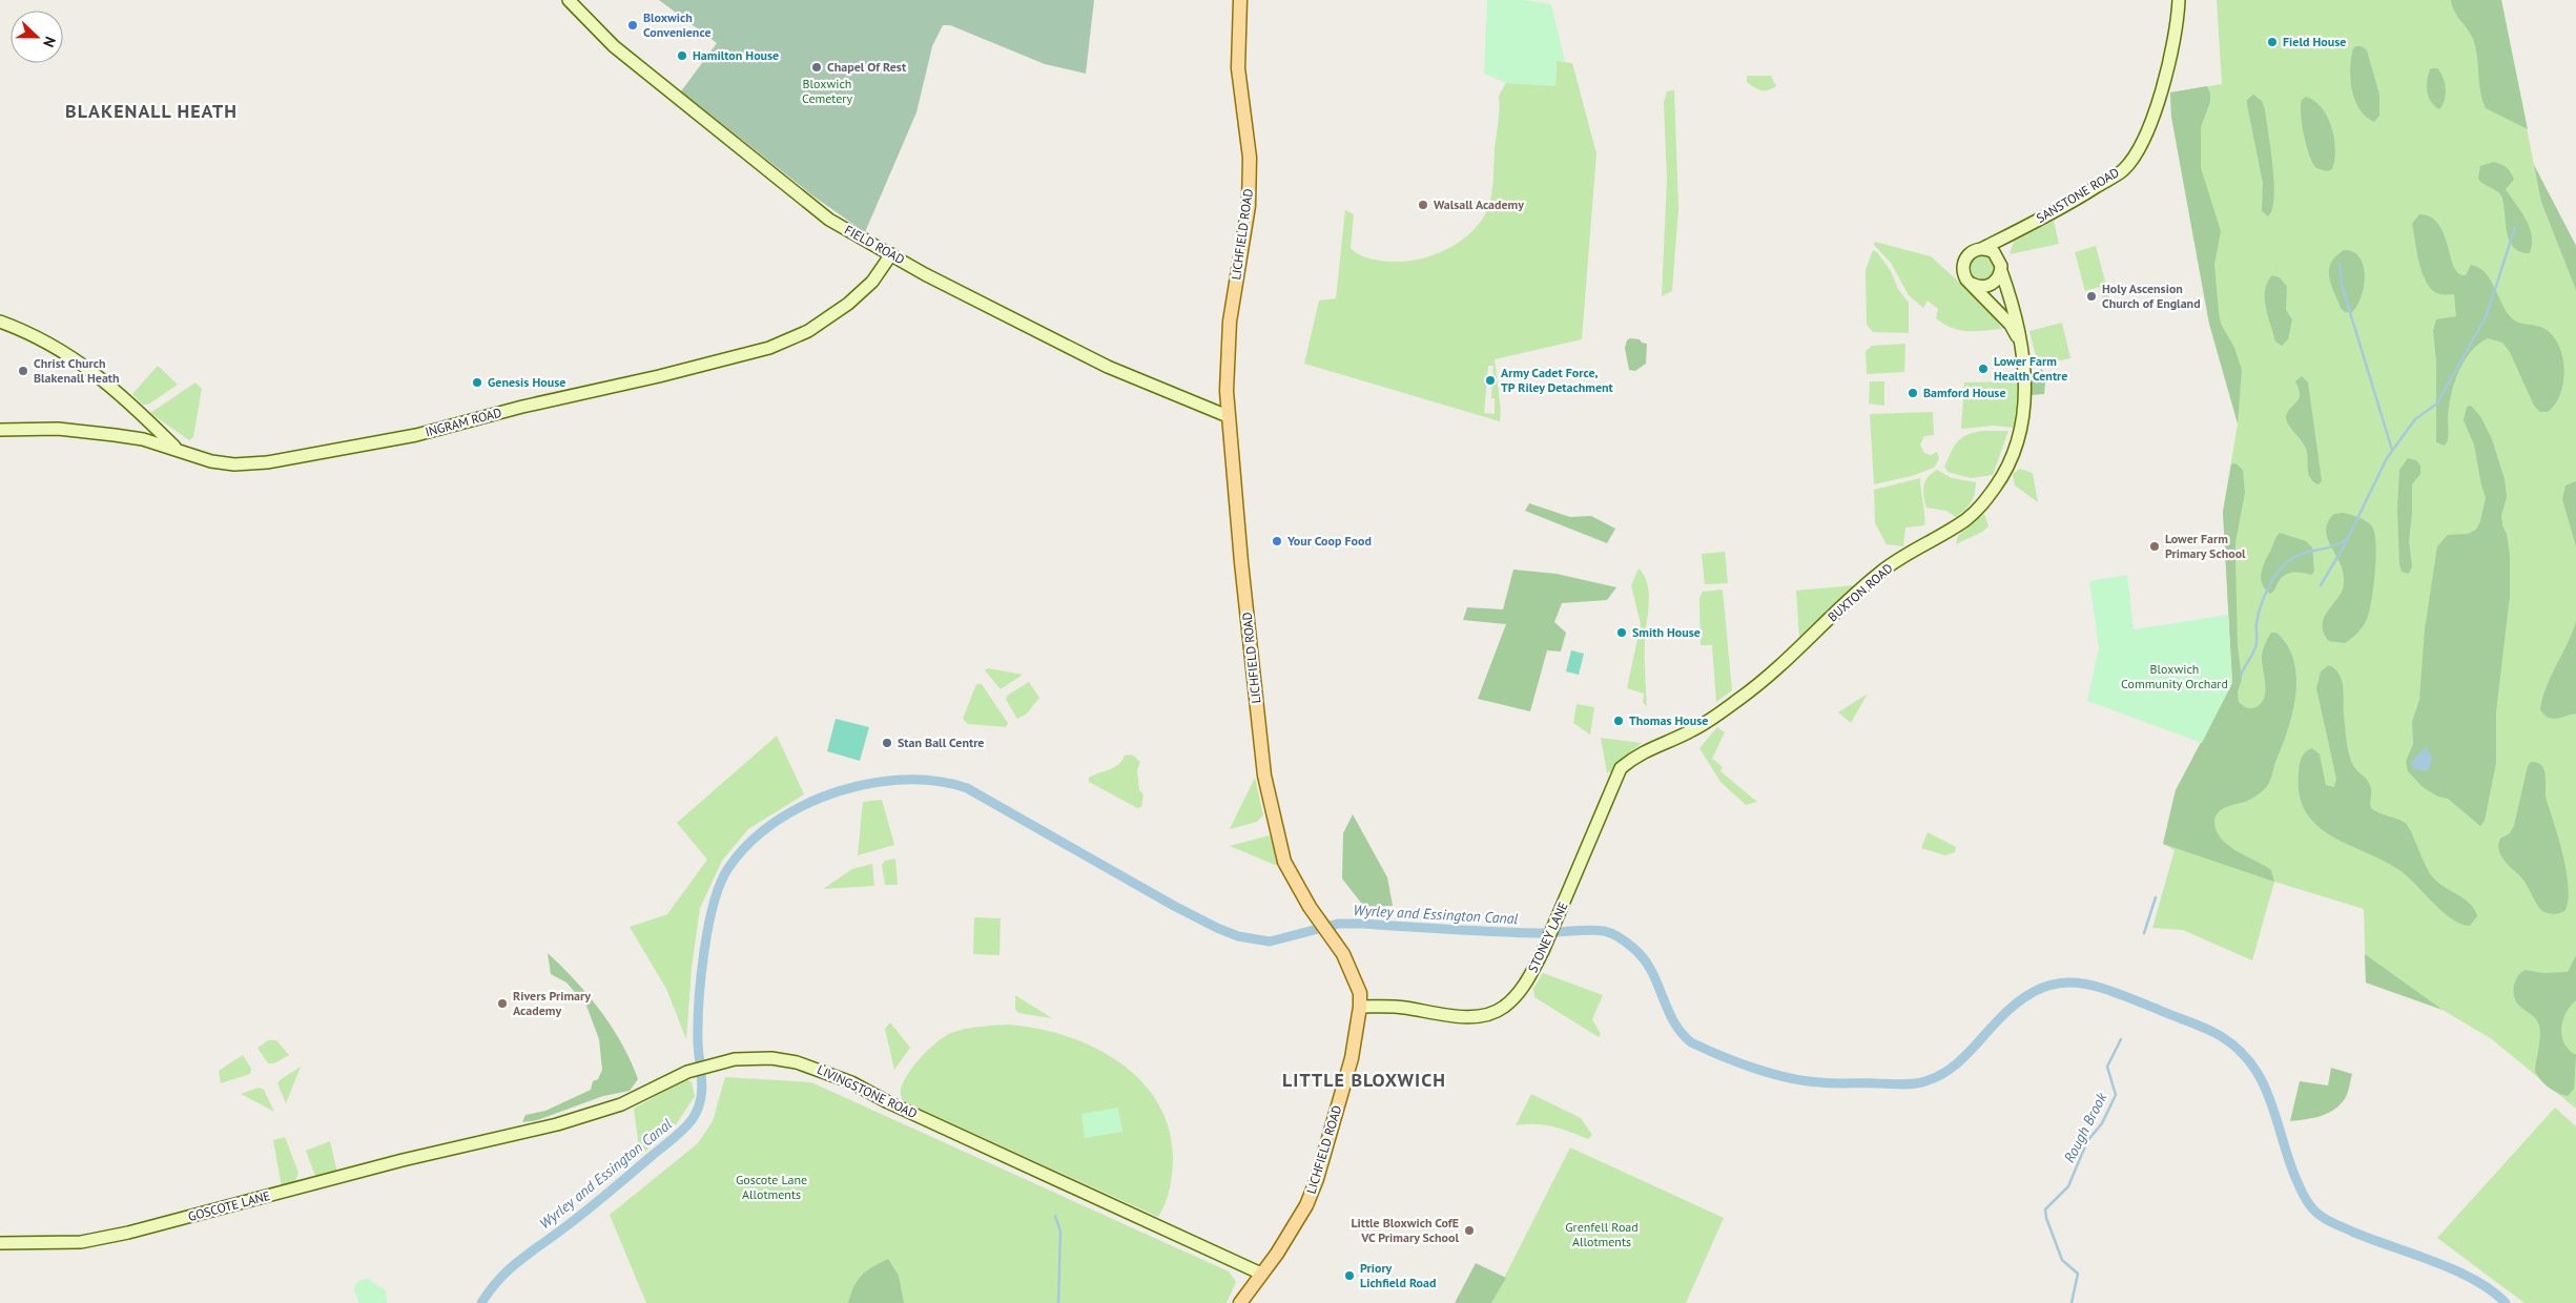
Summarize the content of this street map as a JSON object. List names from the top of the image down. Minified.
{"streets":{"main road":["LICHFIELD ROAD"],"street":["SANSTONE ROAD","FIELD ROAD","INGRAM ROAD","BUXTON ROAD","STONEY LANE","LIVINGSTONE ROAD","GOSCOTE LANE"]},"crossings":[["SANSTONE ROAD","BUXTON ROAD"],["LICHFIELD ROAD","FIELD ROAD"],["LICHFIELD ROAD","STONEY LANE"],["LICHFIELD ROAD","LIVINGSTONE ROAD"],["FIELD ROAD","INGRAM ROAD"],["BUXTON ROAD","STONEY LANE"],["LIVINGSTONE ROAD","GOSCOTE LANE"]],"districts":["BLAKENALL HEATH","LITTLE BLOXWICH"],"water":["Wyrley and Essington Canal","Rough Brook"],"parks":["Bloxwich Cemetery","Bloxwich Community Orchard","Goscote Lane Allotments","Grenfell Road Allotments"],"places":["Bloxwich Convenience","Field House","Hamilton House","Chapel Of Rest","Walsall Academy","Holy Ascension Church of England","Lower Farm Health Centre","Christ Church Blakenall Heath","Army Cadet Force, TP Riley Detachment","Genesis House","Bamford House","Your Coop Food","Lower Farm Primary School","Smith House","Thomas House","Stan Ball Centre","Rivers Primary Academy","Little Bloxwich CofE VC Primary School","Priory Lichfield Road"],"north":"right"}
